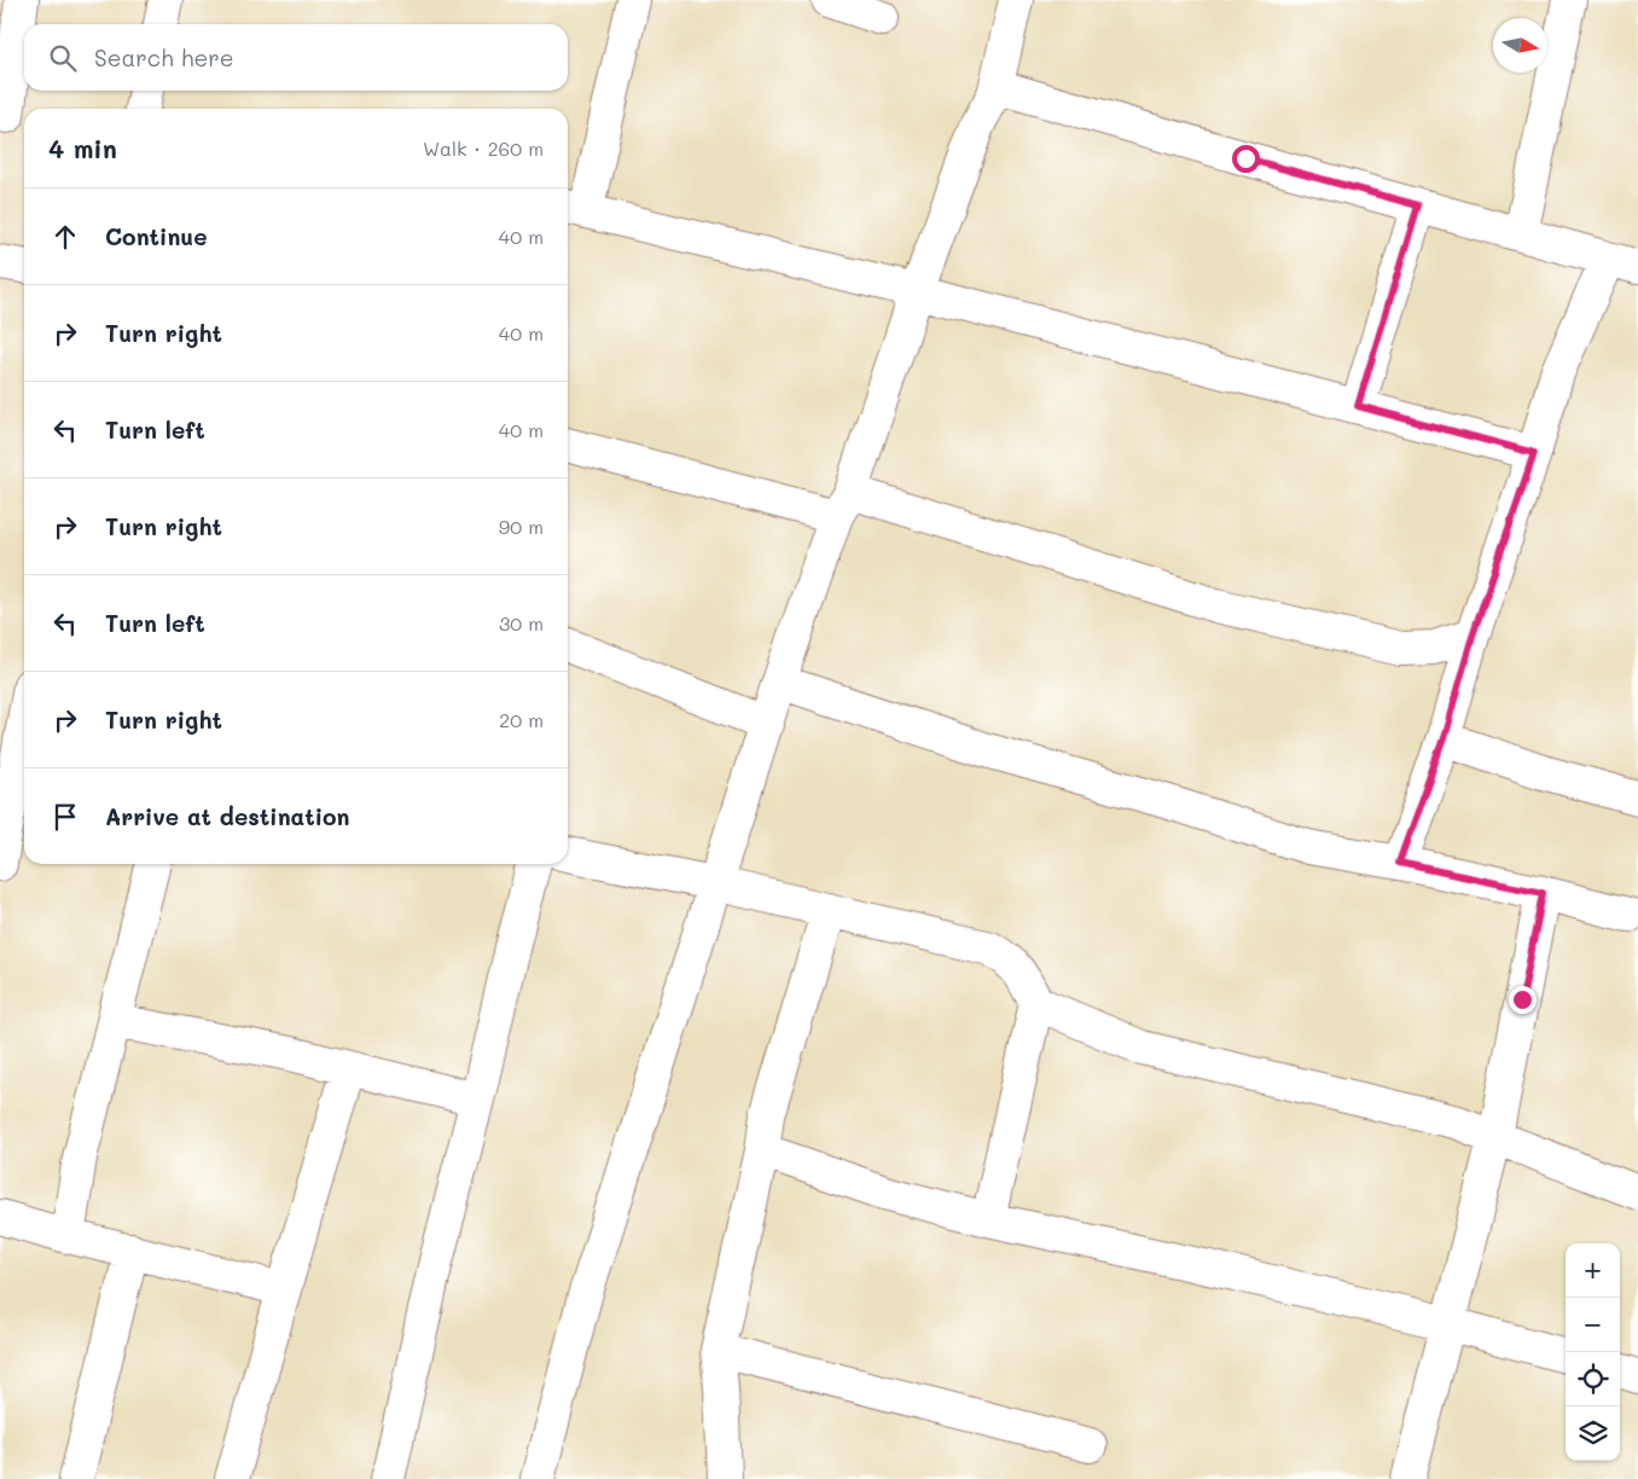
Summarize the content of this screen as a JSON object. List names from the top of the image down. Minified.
{"north":"right","page":{"search":"Search here","heading":["4 min","Walk · 260 m"],"list":[["Continue","40 m"],["Turn right","40 m"],["Turn left","40 m"],["Turn right","90 m"],["Turn left","30 m"],["Turn right","20 m"],"Arrive at destination"],"map_buttons":["+","−"]}}
